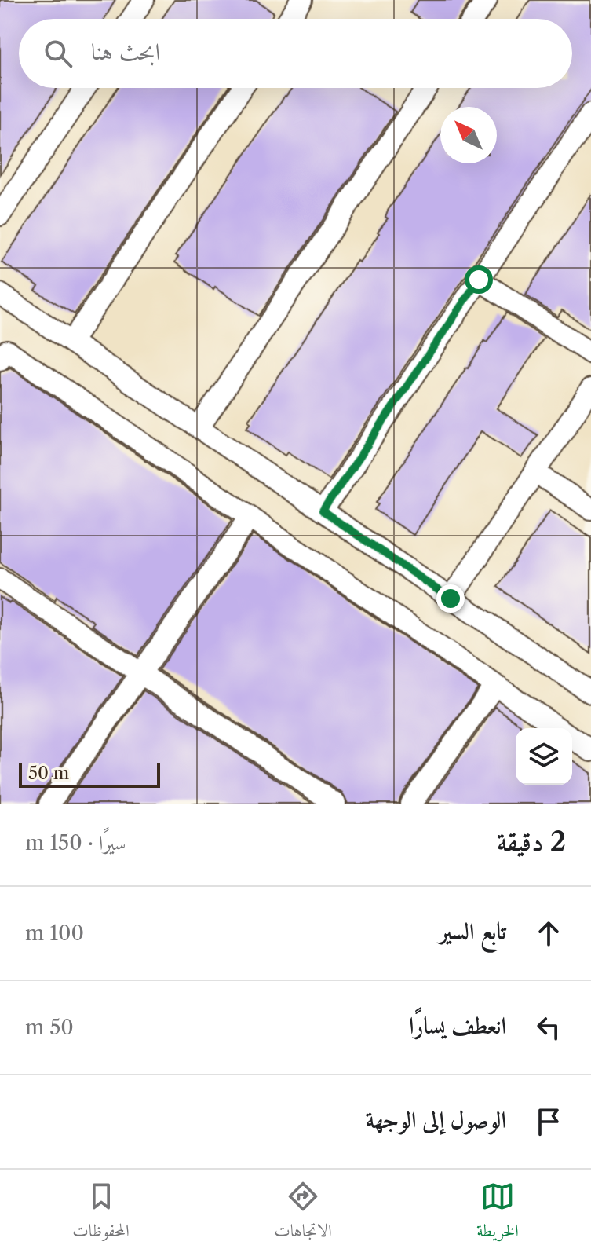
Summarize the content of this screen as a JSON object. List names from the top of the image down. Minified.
{"scale_bar":"50 m","north":"top left","page":{"search":"ابحث هنا","scale":"50 m","heading":["2 دقيقة","سيرًا · 150 m"],"list":[["تابع السير","100 m"],["انعطف يسارًا","50 m"],"الوصول إلى الوجهة"],"nav":["الخريطة","الاتجاهات","المحفوظات"]}}
